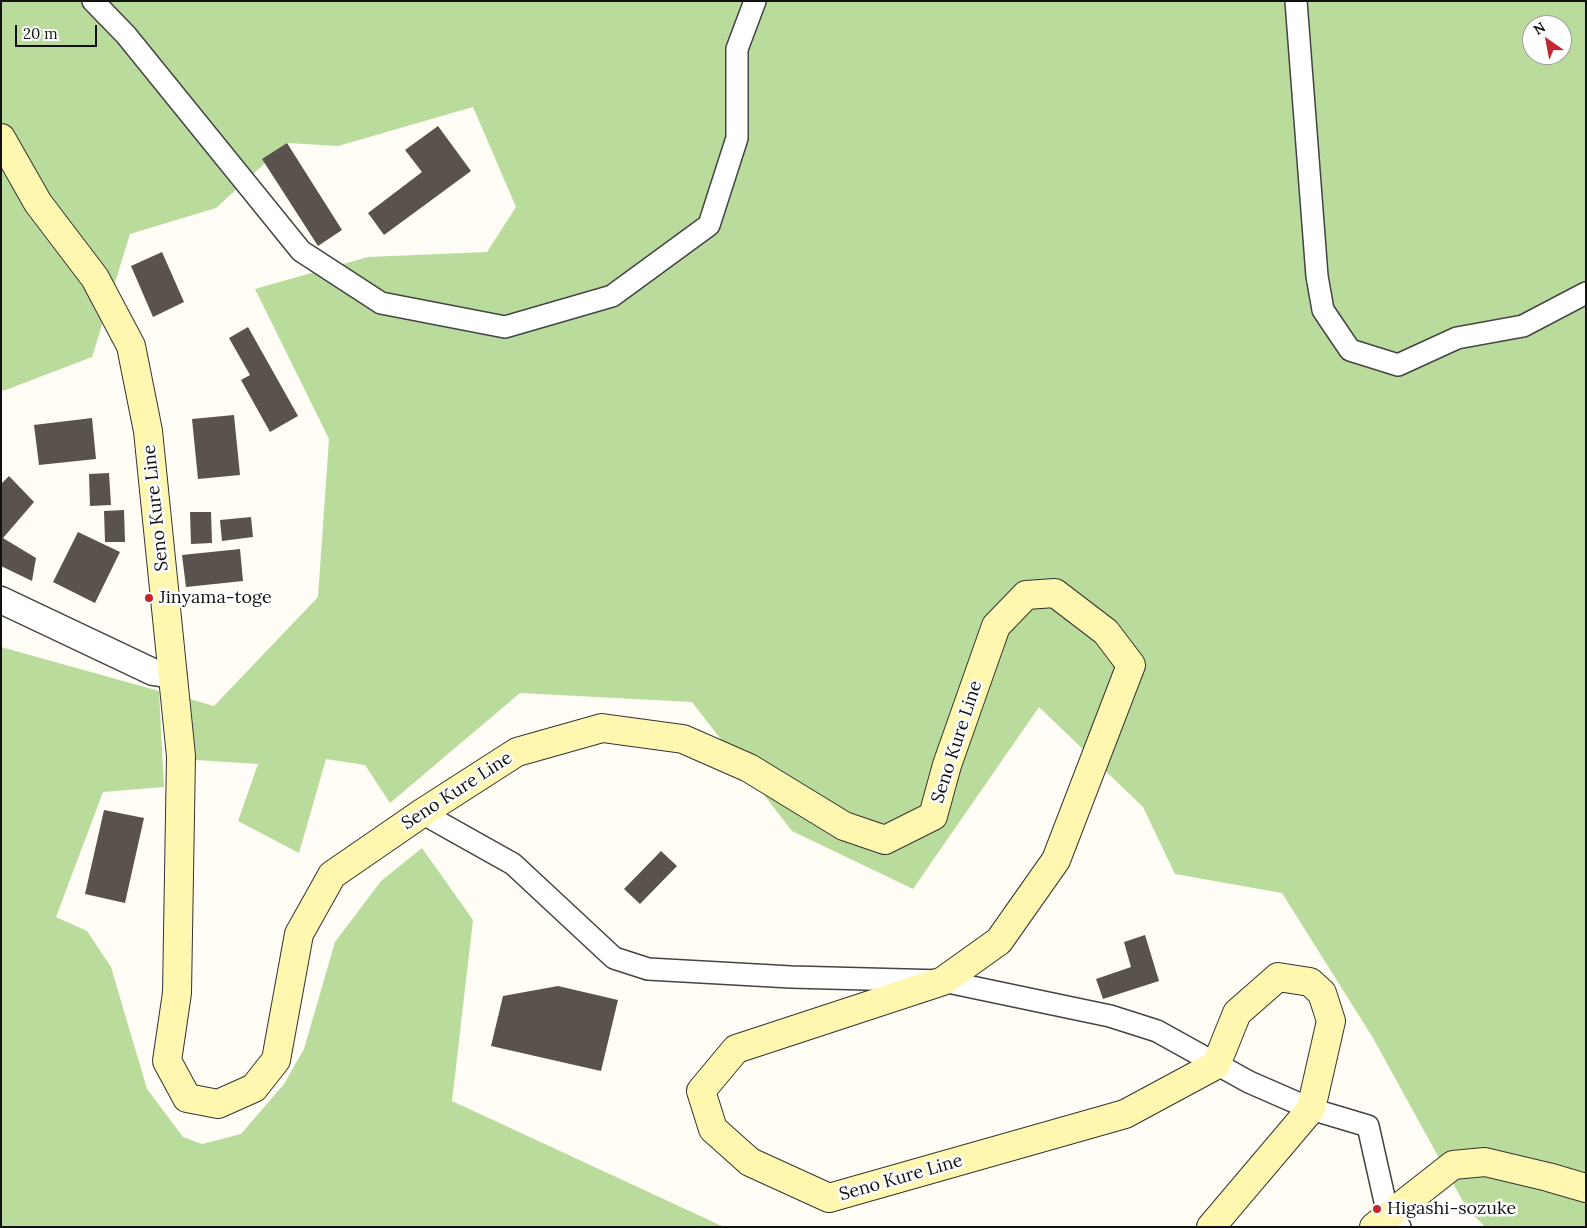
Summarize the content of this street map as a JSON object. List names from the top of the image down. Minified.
{"streets":{"main road":["Seno Kure Line"]},"places":["Jinyama-toge","Higashi-sozuke"],"scale_bar":"20 m","north":"top left"}
